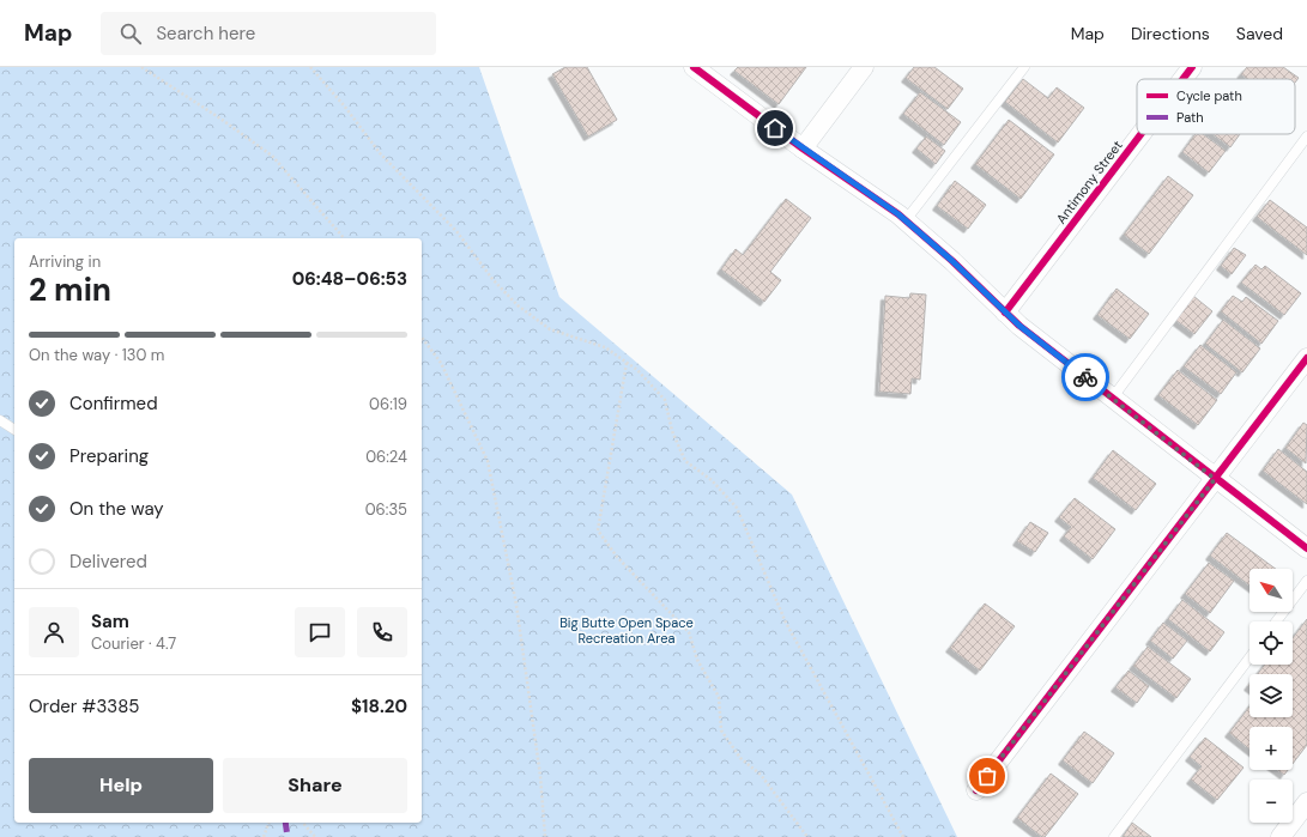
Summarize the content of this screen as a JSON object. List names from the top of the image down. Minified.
{"streets":{"street":["Antimony Street"]},"parks":["Big Butte Open Space Recreation Area"],"legend":["Cycle path","Path"],"north":"top left","page":{"header":"Map","search":"Search here","nav":["Map","Directions","Saved"],"heading":["2 min","Arriving in","06:48–06:53"],"panel":["Sam","Courier · 4.7","Order #3385","$18.20"],"bar":"On the way · 130 m","list":[["Confirmed","06:19"],["Preparing","06:24"],["On the way","06:35"],"Delivered"],"map_buttons":["+","−"],"buttons":["Help","Share"]}}
